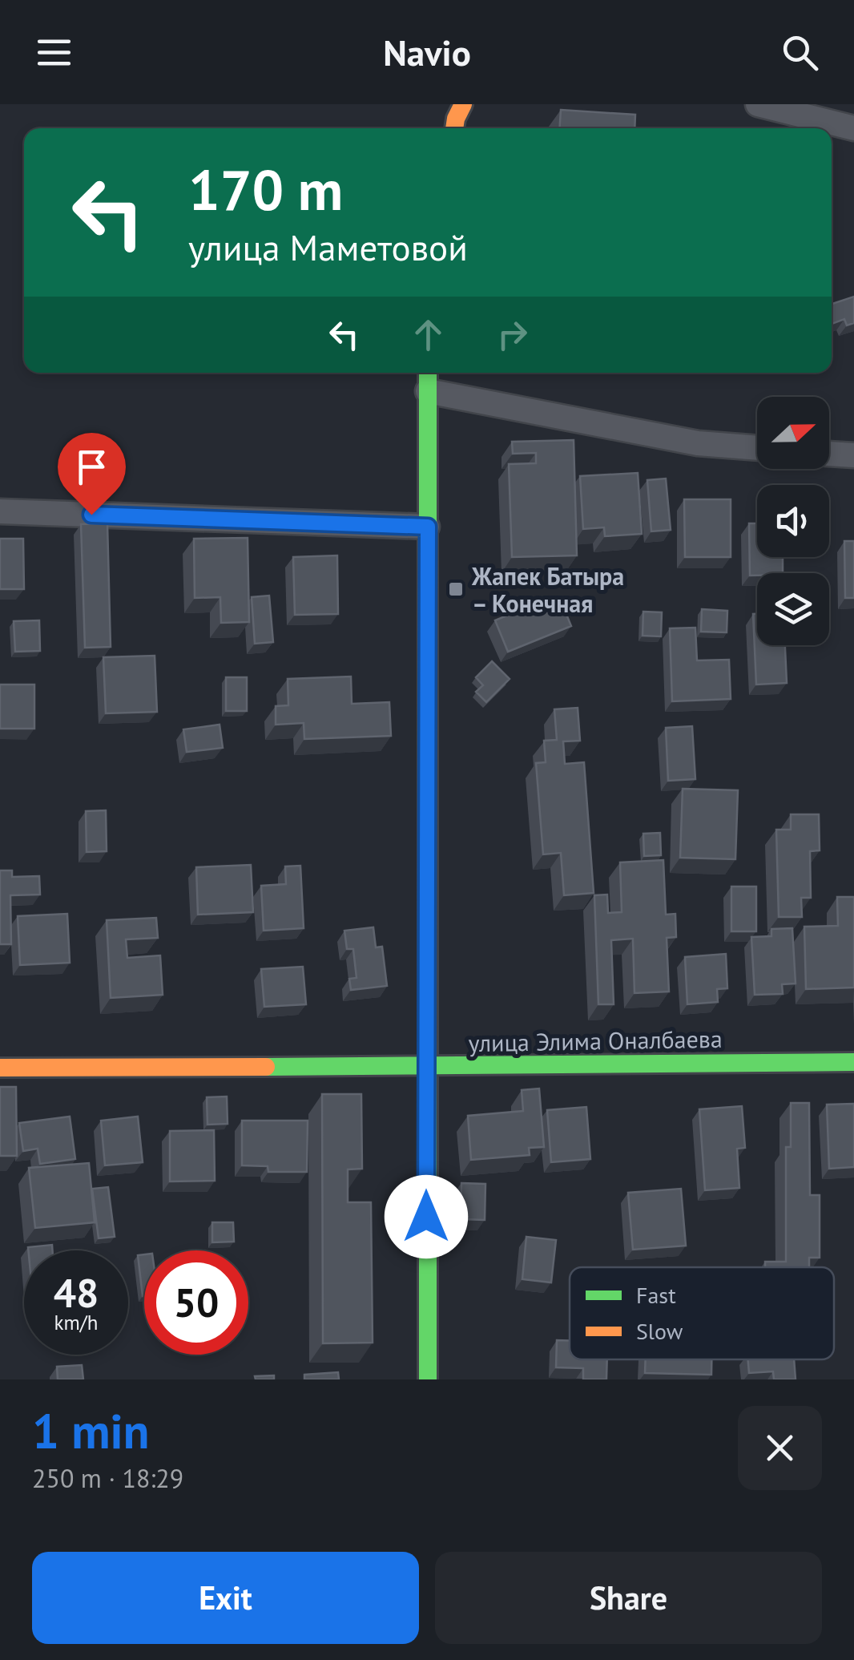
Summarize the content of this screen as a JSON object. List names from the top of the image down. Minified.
{"streets":{"main road":["улица Элима Оналбаева"]},"places":{"transit":["Жапек Батыра – Конечная"]},"legend":["Fast","Slow"],"north":"right","page":{"header":"Navio","turn":["170 m","улица Маметовой"],"speed":"48 km/h","limit":"50","heading":["1 min","250 m · 18:29"],"buttons":["Exit","Share"]}}
